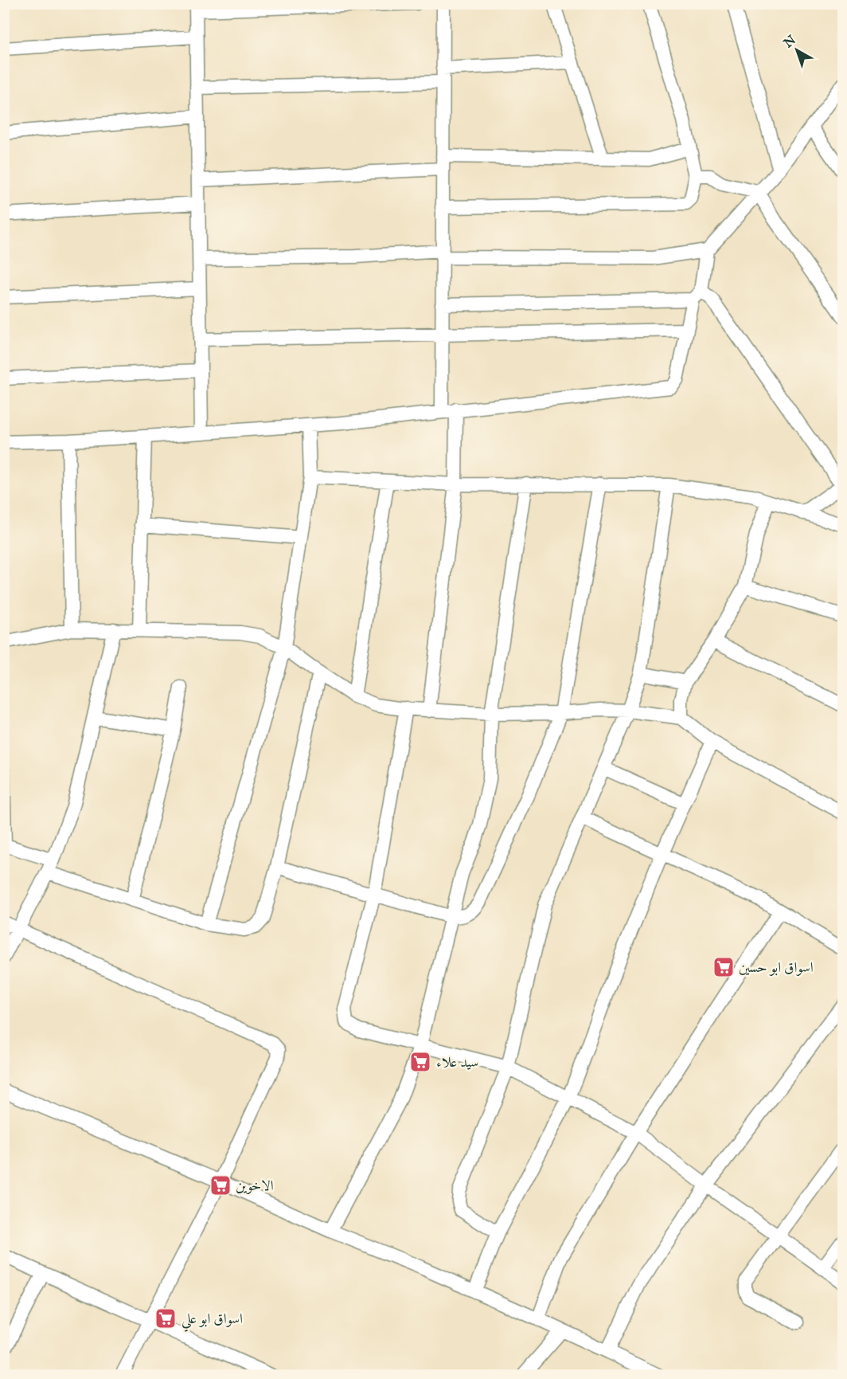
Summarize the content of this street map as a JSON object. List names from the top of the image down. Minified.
{"places":{"supermarket":["اسواق ابو حسين","سيد علاء","الاخوين","اسواق ابو علي"]},"north":"top left"}
